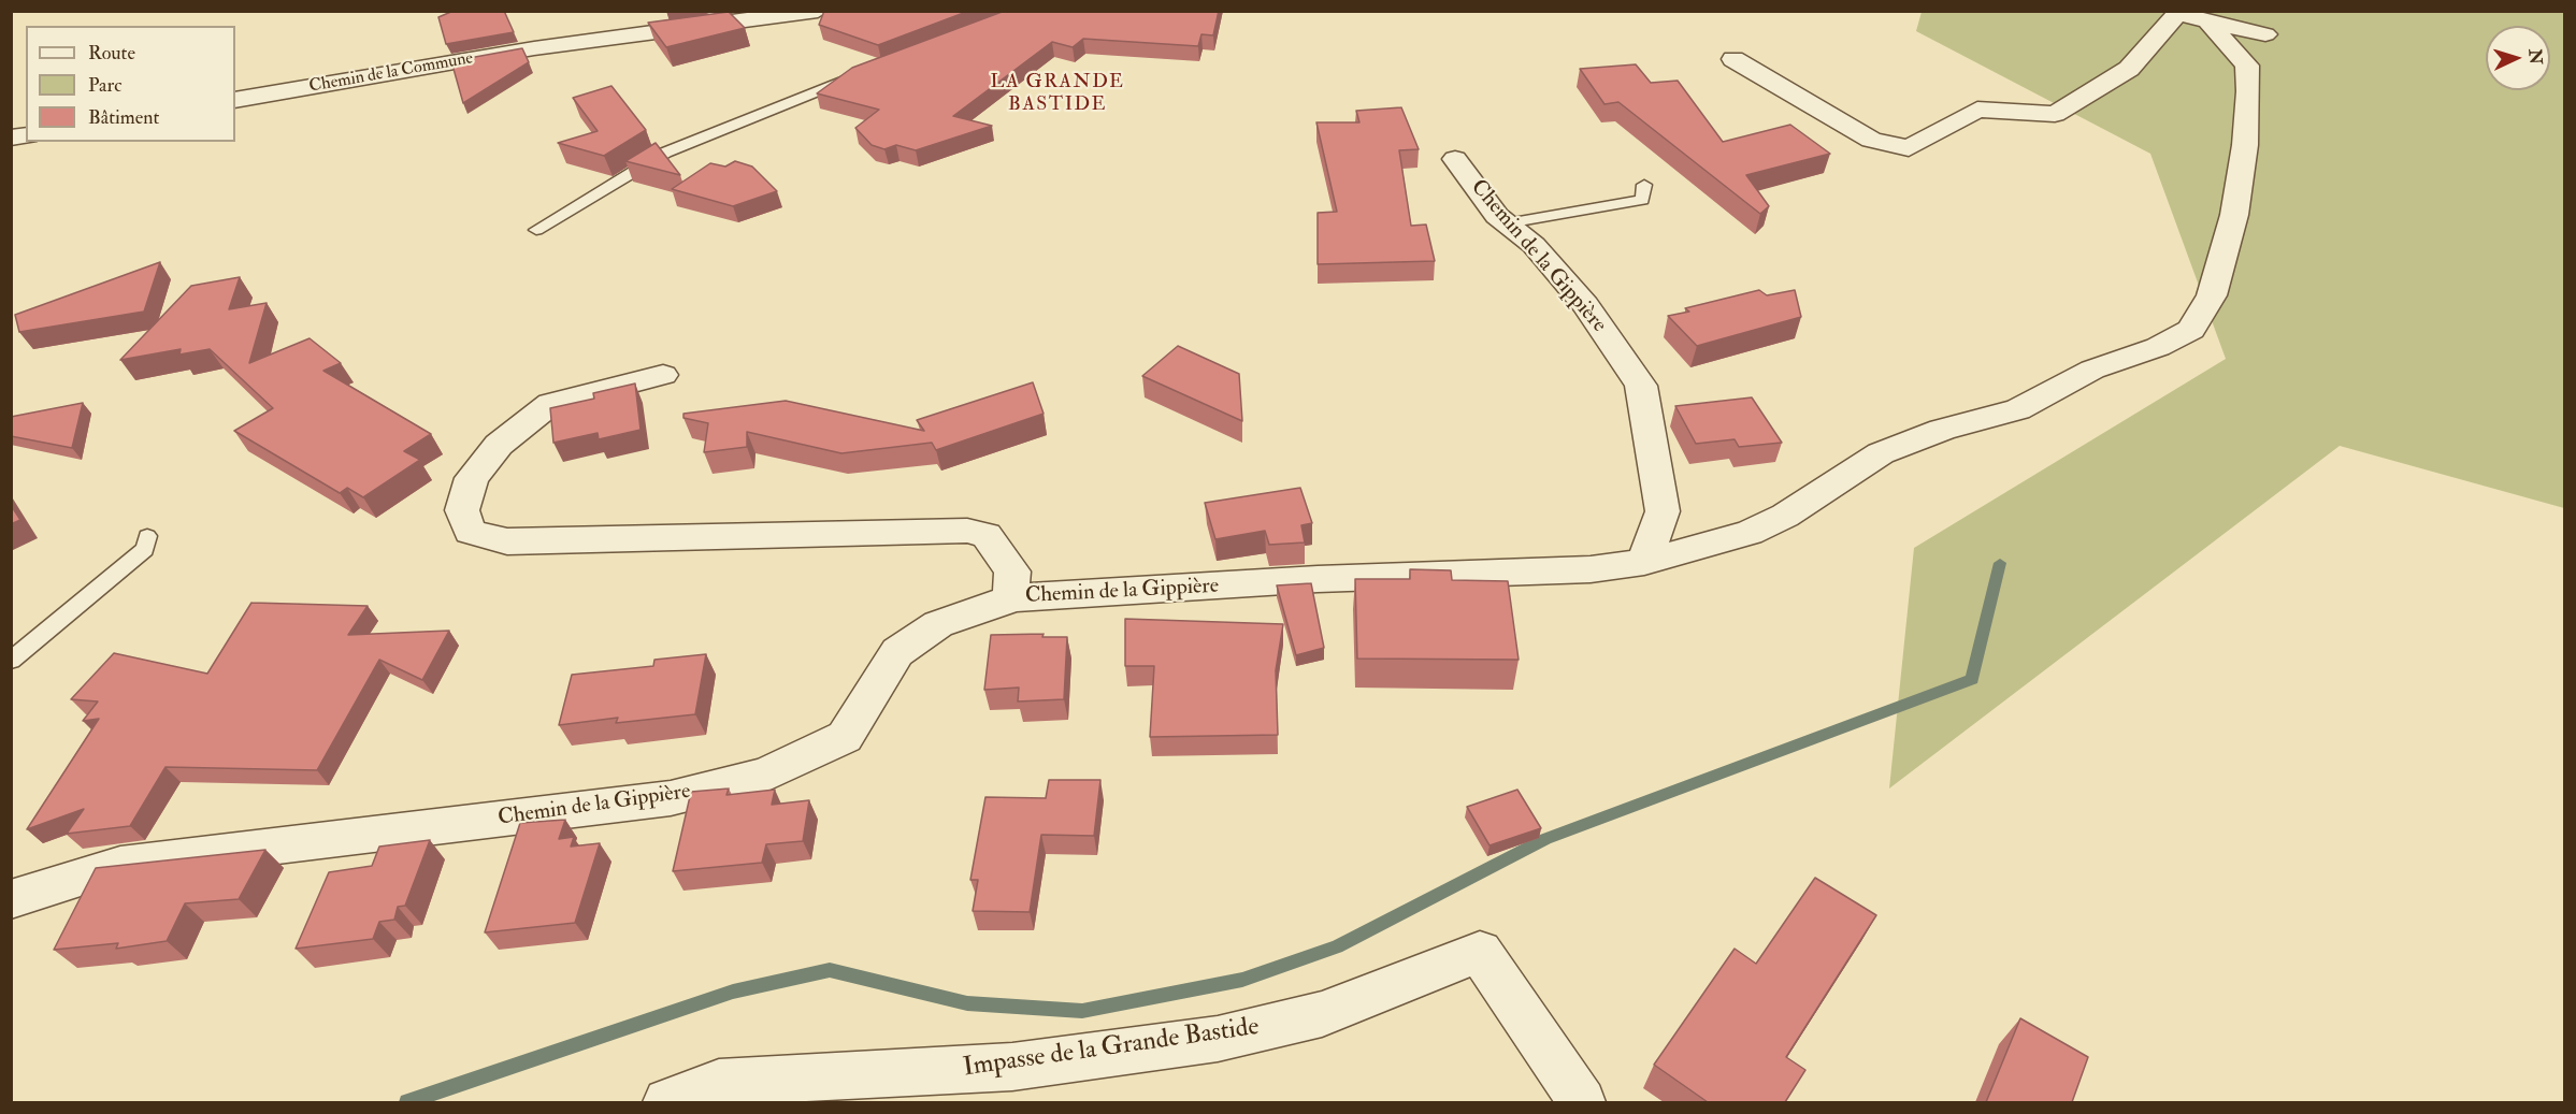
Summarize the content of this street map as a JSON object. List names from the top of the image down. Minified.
{"streets":{"street":["Chemin de la Commune","Chemin de la Gippière","Impasse de la Grande Bastide"]},"districts":["LA GRANDE BASTIDE"],"legend":["Route","Parc","Bâtiment"],"north":"right"}
